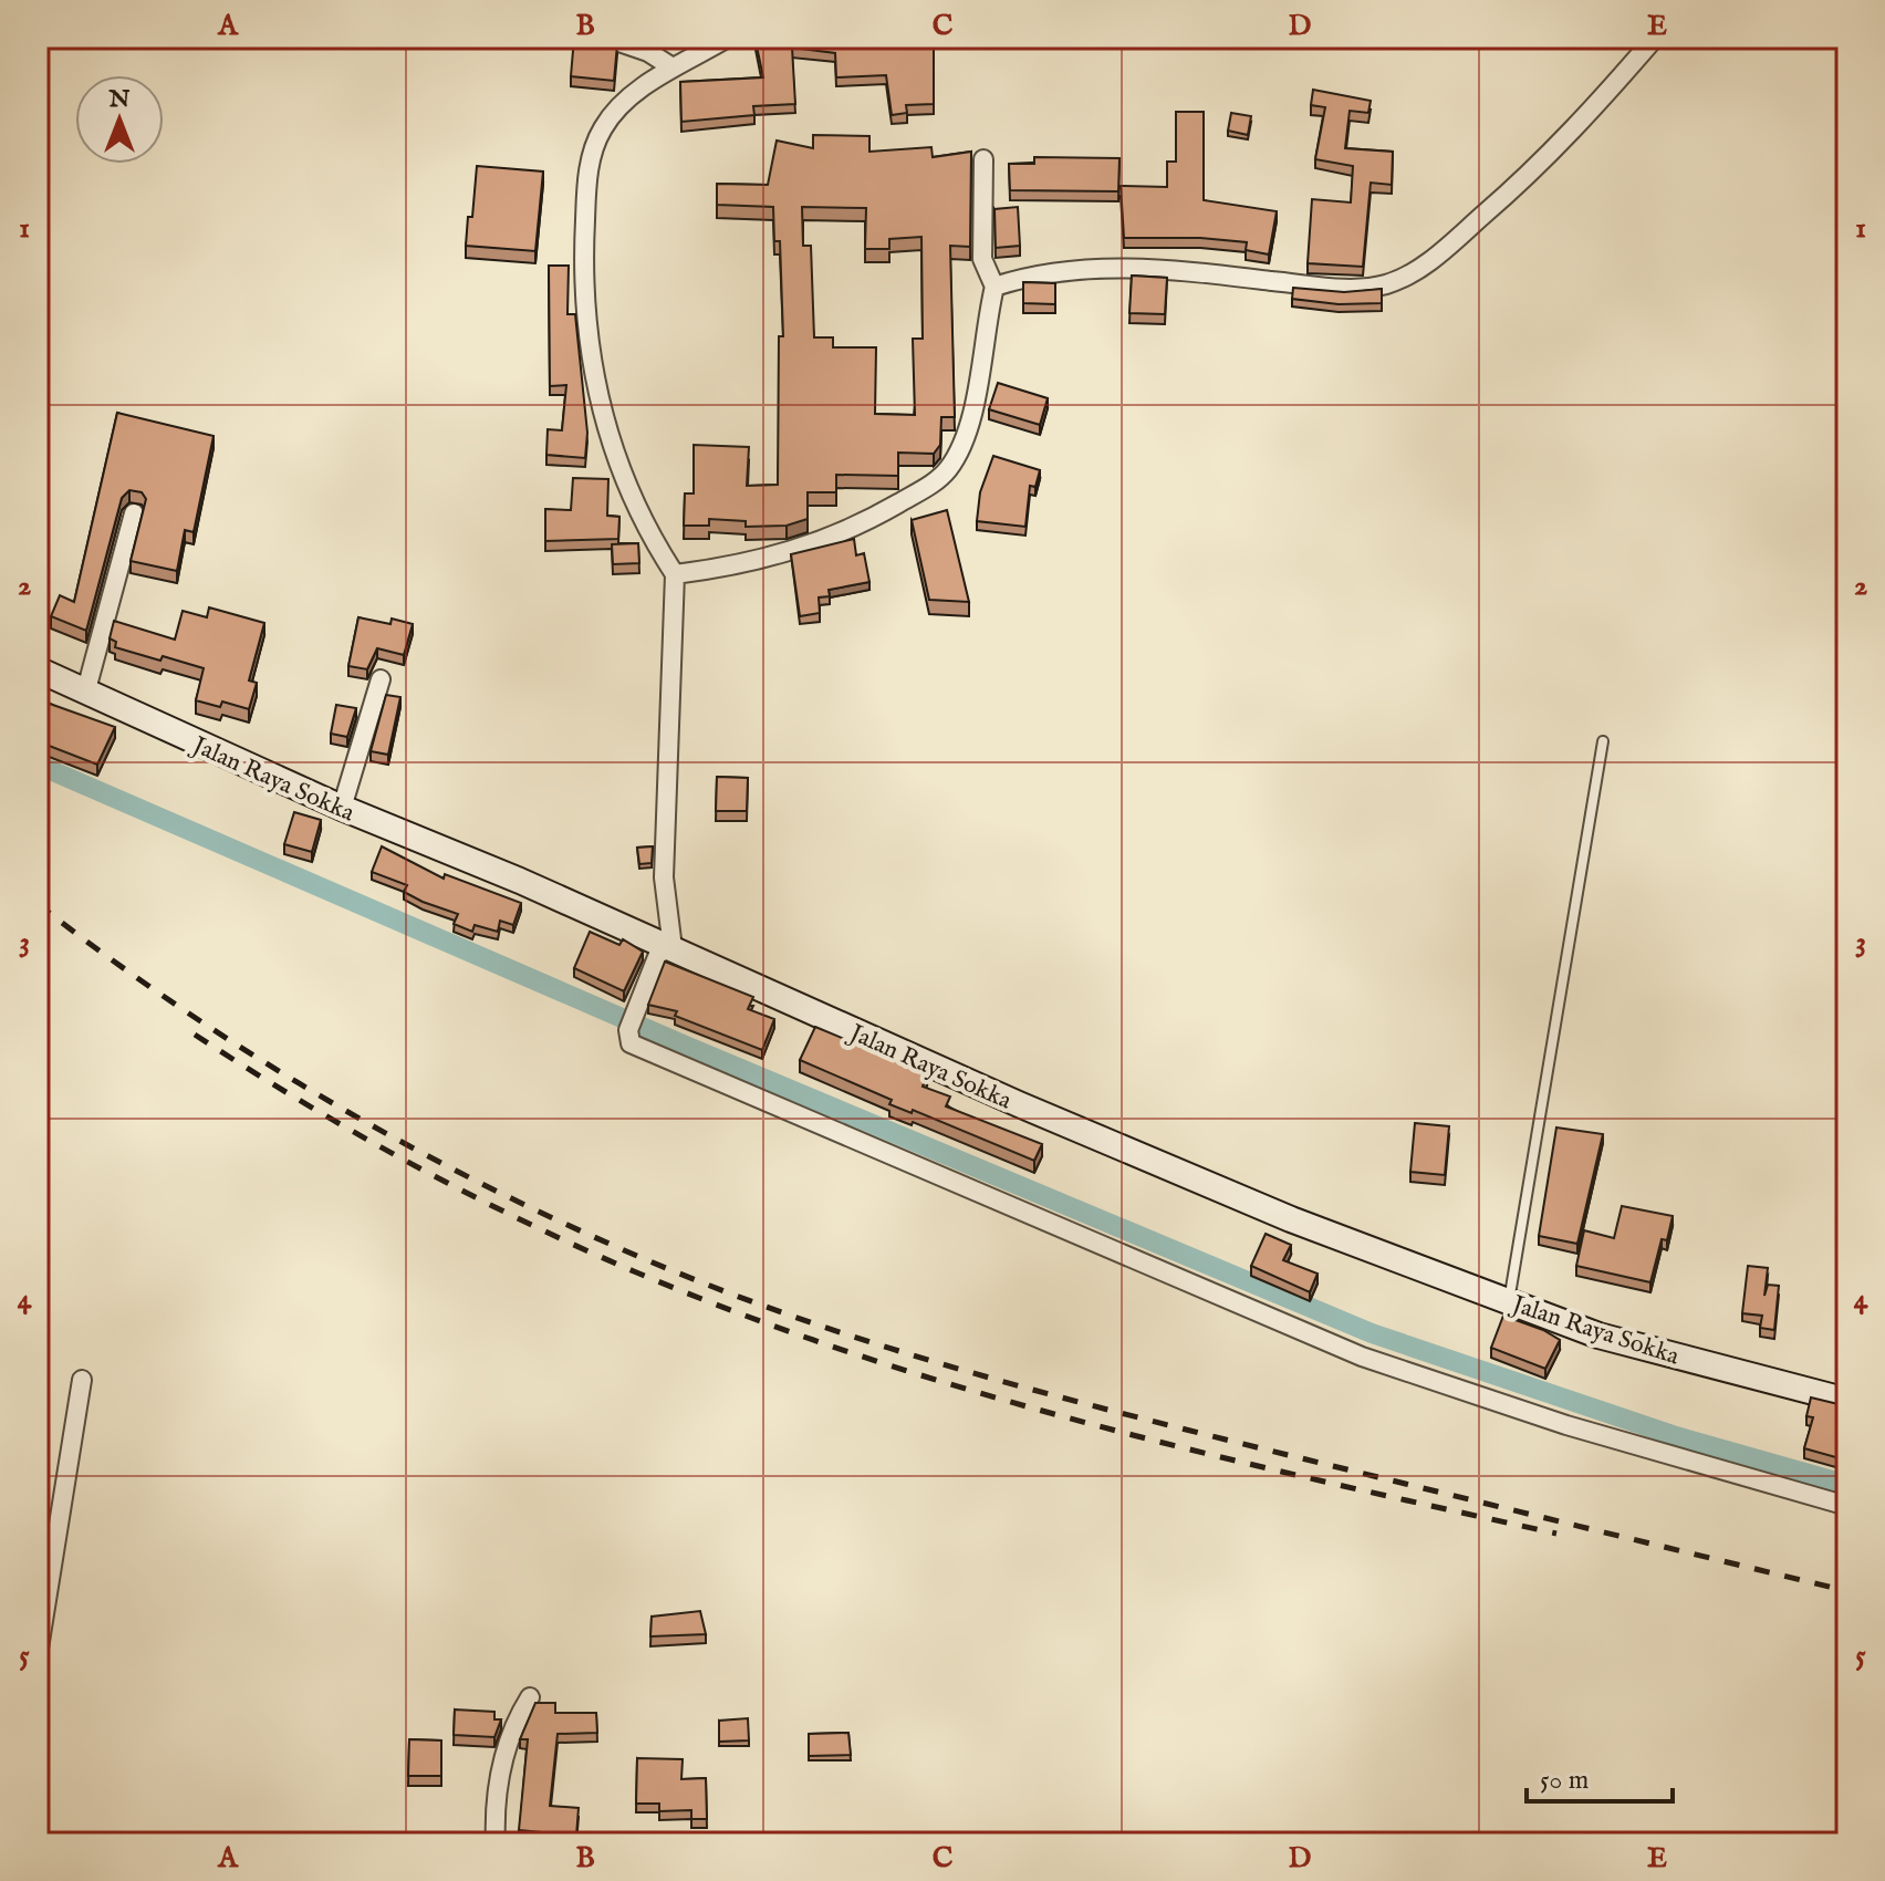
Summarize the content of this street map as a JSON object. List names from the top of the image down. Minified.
{"streets":{"main road":["Jalan Raya Sokka"]},"scale_bar":"50 m","north":"top","grid":{"columns":["A","B","C","D","E"],"rows":["1","2","3","4","5"]}}
